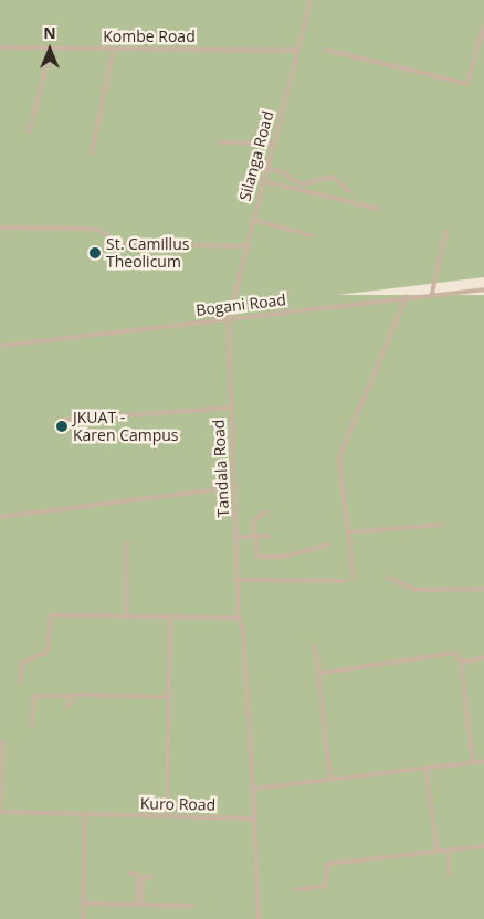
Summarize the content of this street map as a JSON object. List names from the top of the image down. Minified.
{"streets":{"street":["Kombe Road","Silanga Road","Bogani Road","Tandala Road","Kuro Road"]},"crossings":[["Kombe Road","Silanga Road"],["Silanga Road","Bogani Road"],["Silanga Road","Tandala Road"],["Bogani Road","Tandala Road"],["Tandala Road","Kuro Road"]],"places":["St. Camillus Theolicum","JKUAT - Karen Campus"],"north":"top"}
